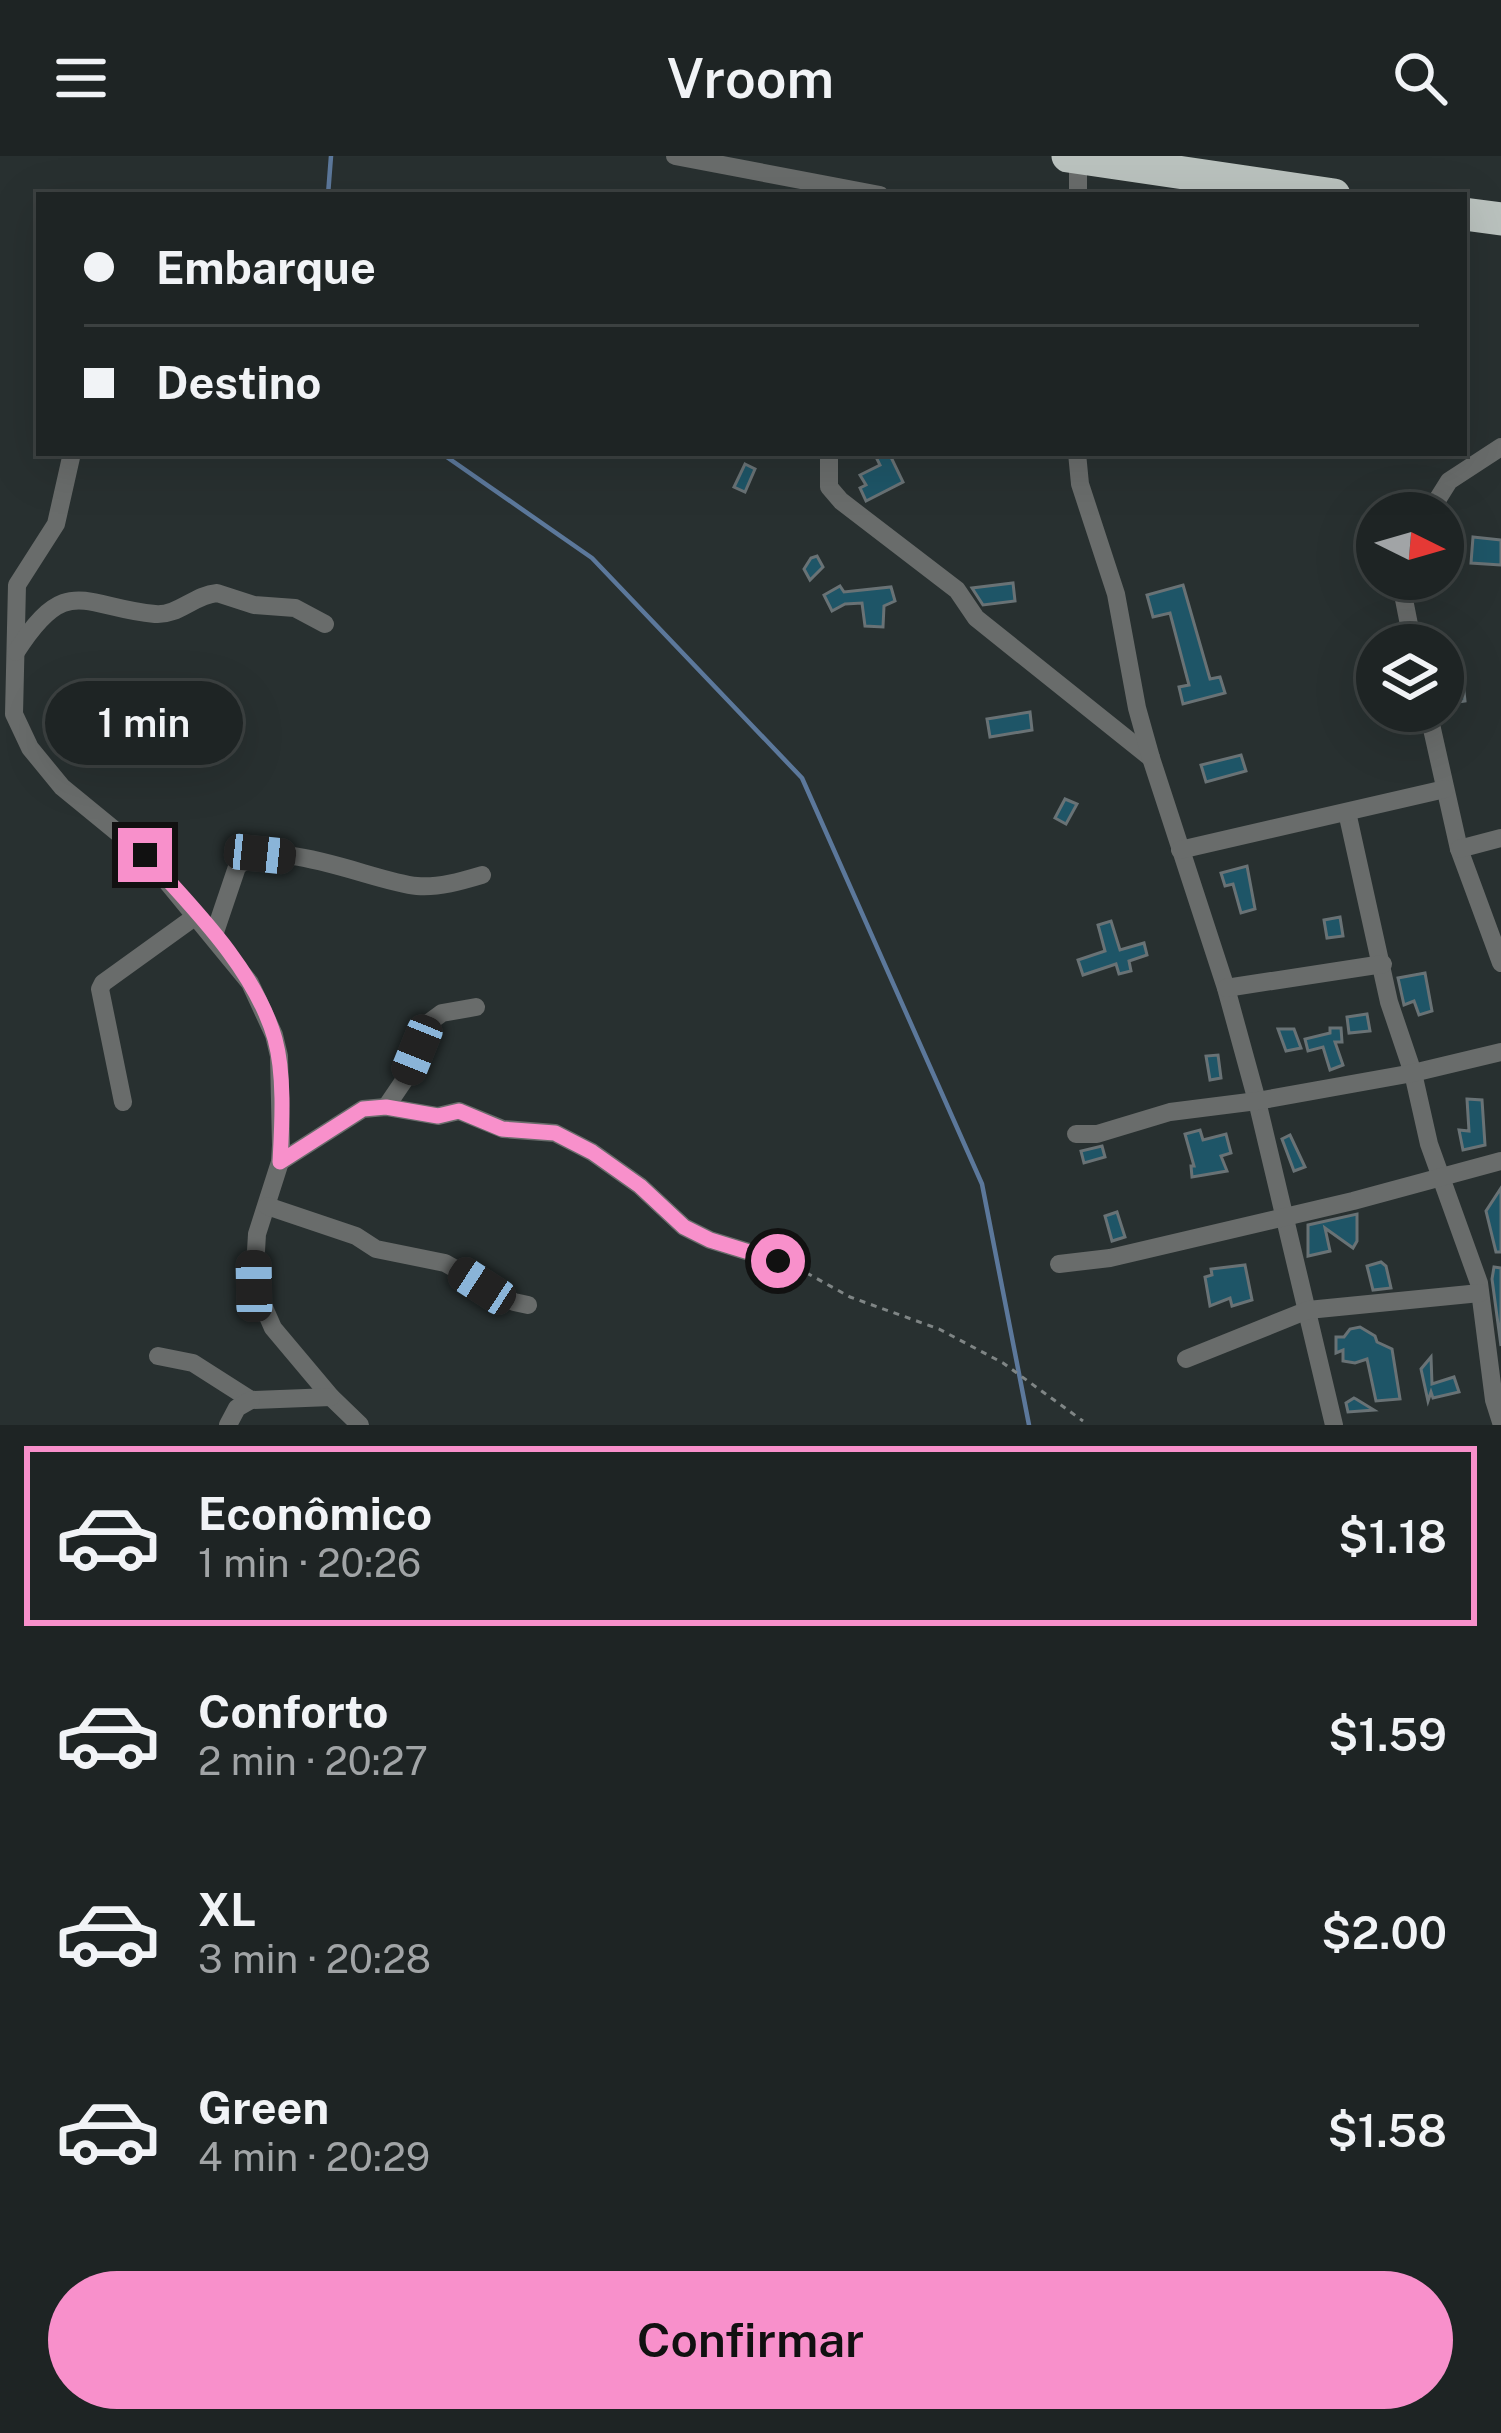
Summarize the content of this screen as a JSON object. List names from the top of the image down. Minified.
{"north":"right","page":{"header":"Vroom","banner":["Embarque","Destino"],"bubble":"1 min","list":[{"name":"Econômico","note":"1 min · 20:26","value":"$1.18"},{"name":"Conforto","note":"2 min · 20:27","value":"$1.59"},{"name":"XL","note":"3 min · 20:28","value":"$2.00"},{"name":"Green","note":"4 min · 20:29","value":"$1.58"}],"buttons":"Confirmar"}}
